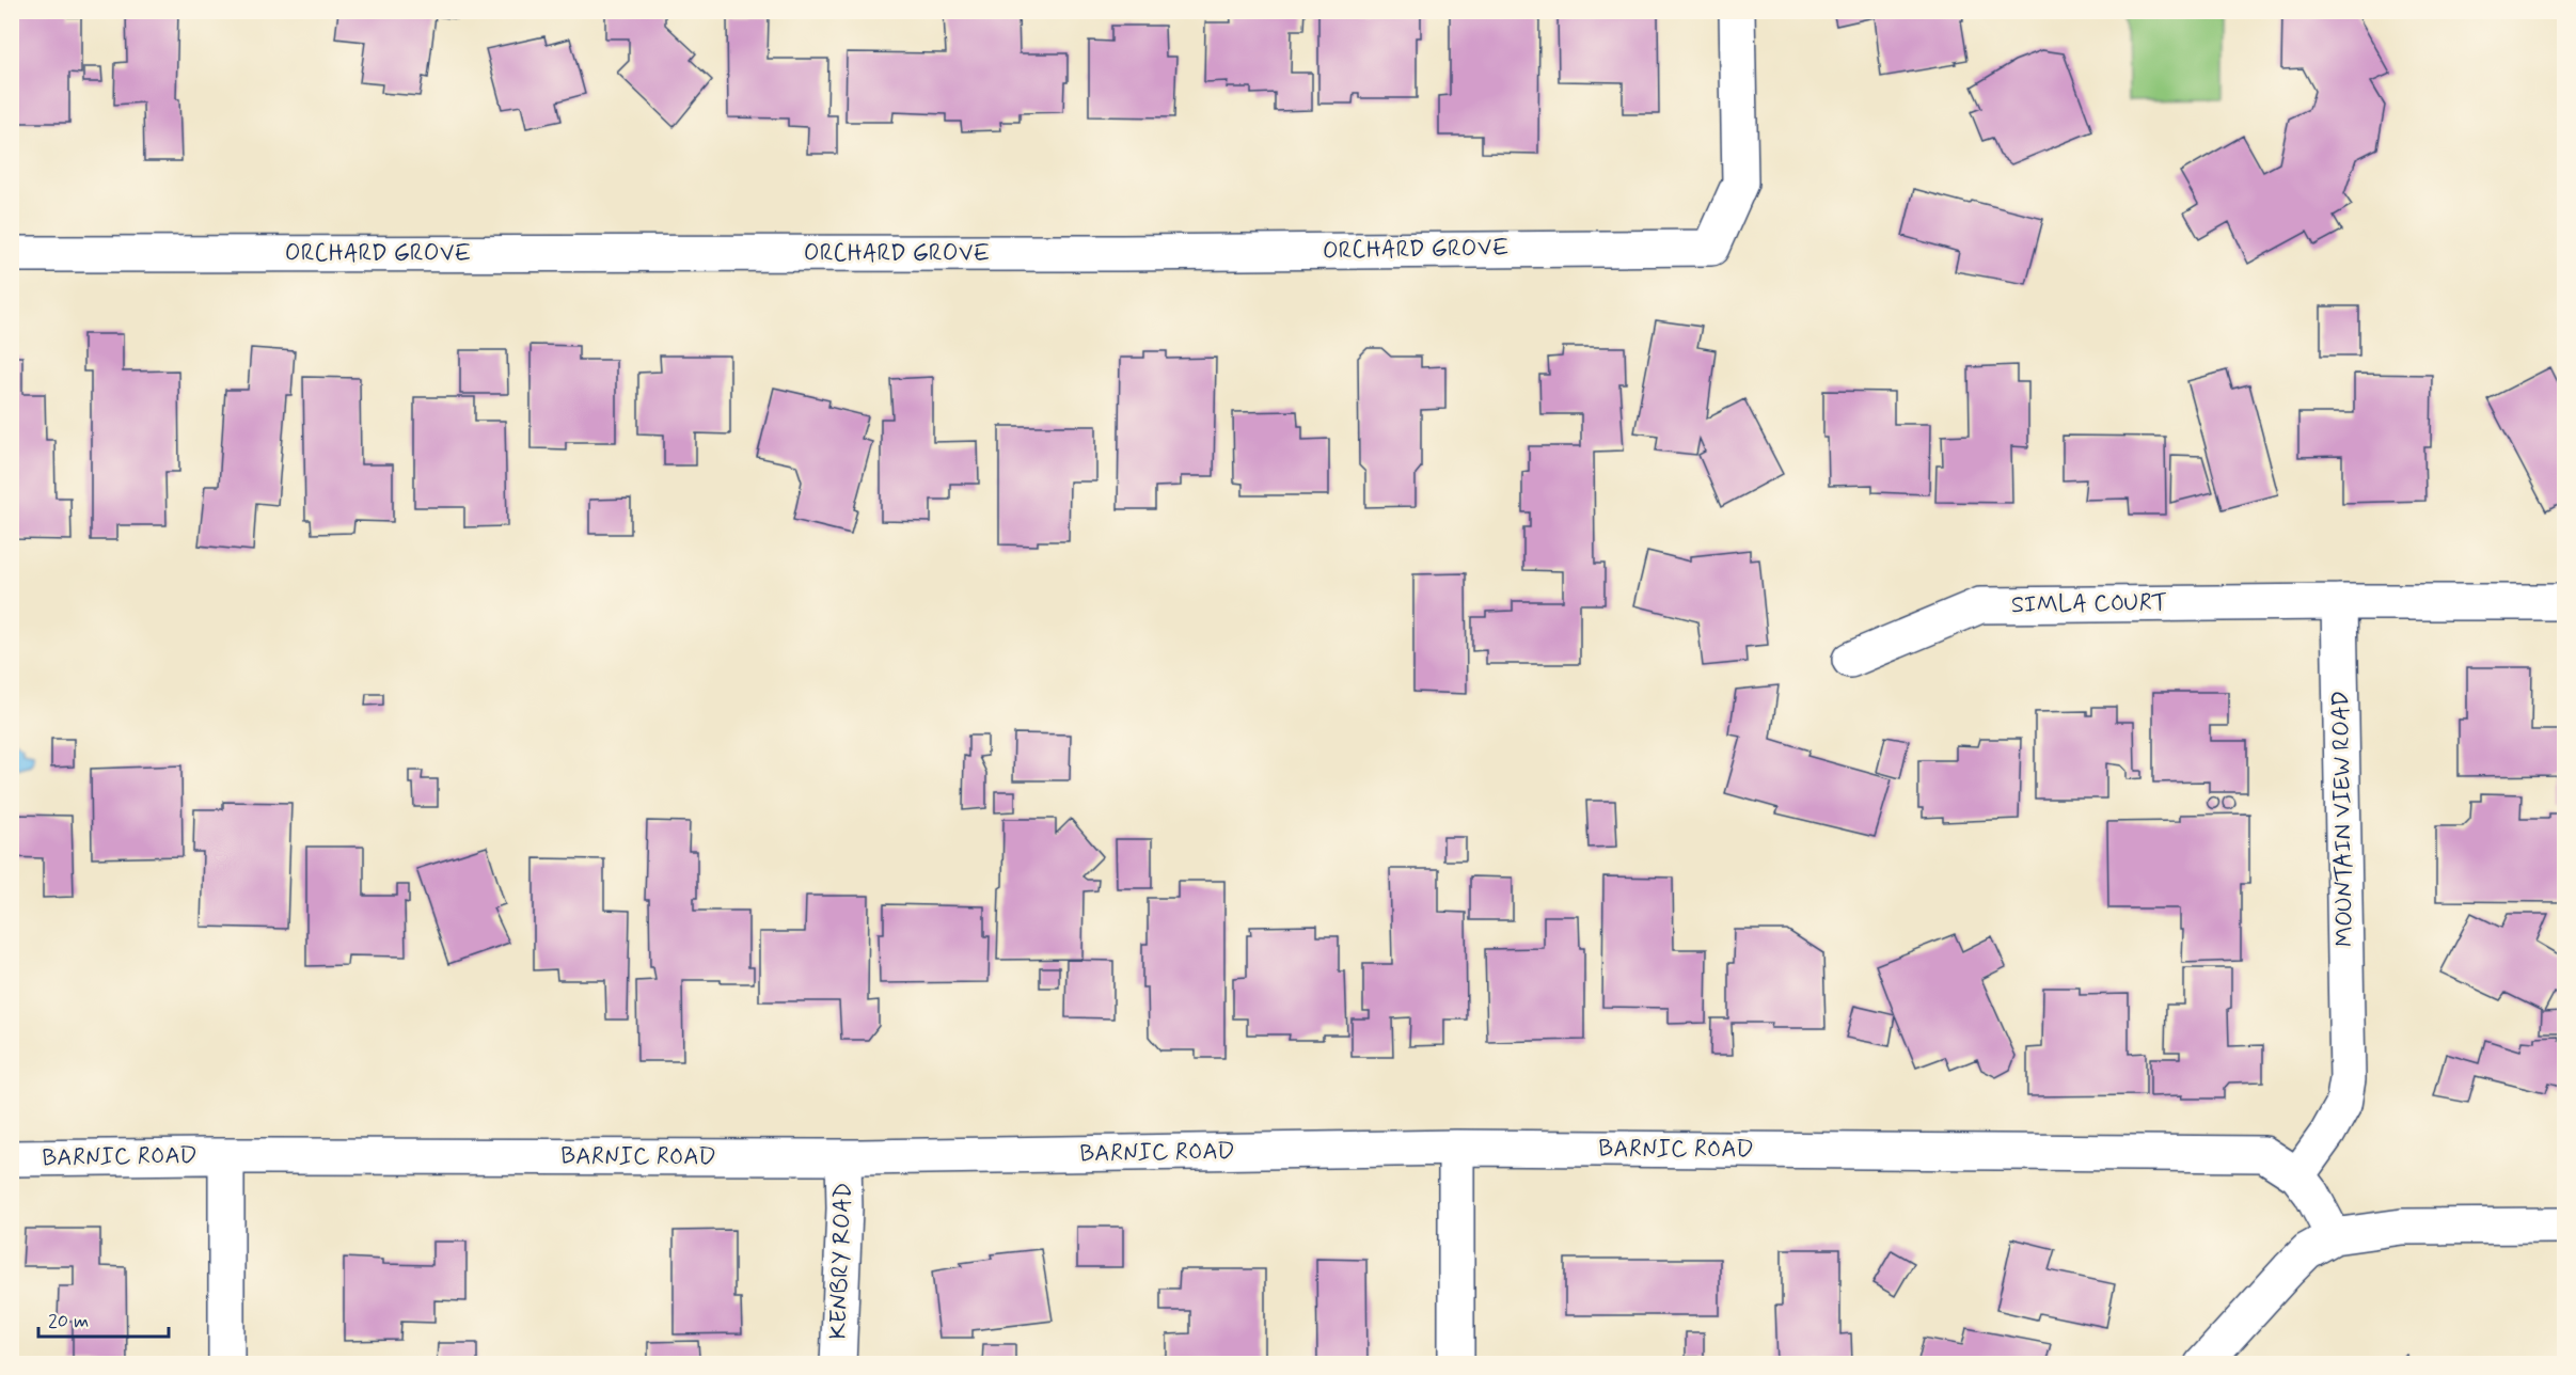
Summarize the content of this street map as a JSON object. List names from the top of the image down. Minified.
{"streets":{"street":["ORCHARD GROVE","SIMLA COURT","MOUNTAIN VIEW ROAD","BARNIC ROAD","KENBRY ROAD"]},"crossings":[["SIMLA COURT","MOUNTAIN VIEW ROAD"],["MOUNTAIN VIEW ROAD","BARNIC ROAD"],["BARNIC ROAD","KENBRY ROAD"]],"scale_bar":"20 m"}
